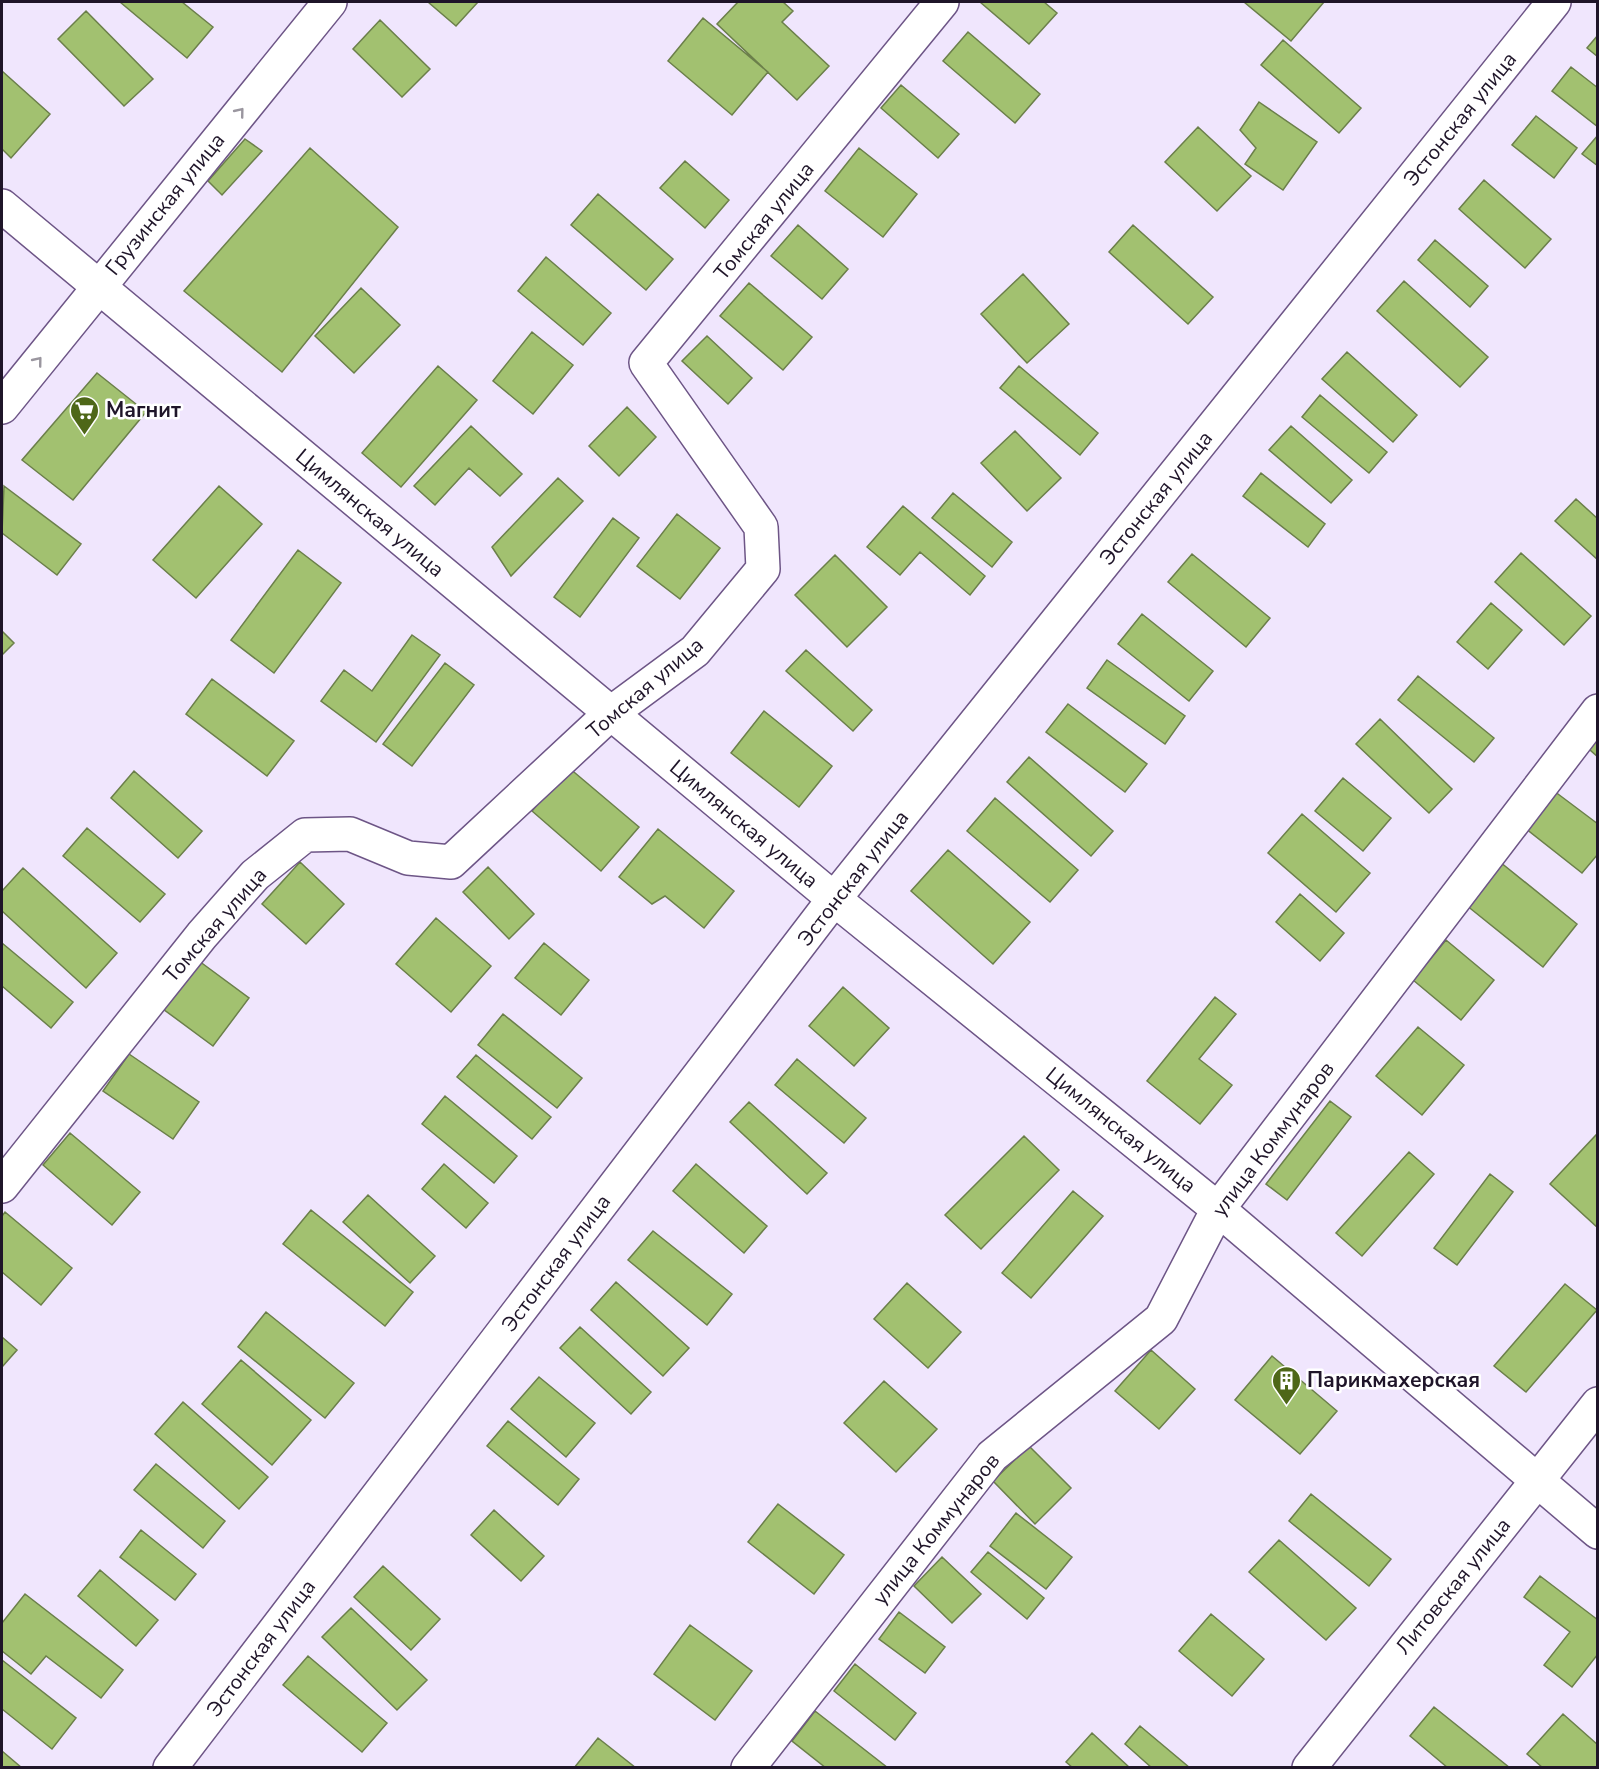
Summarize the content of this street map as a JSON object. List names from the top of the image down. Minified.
{"streets":{"street":["Эстонская улица","Грузинская улица","Томская улица","Цимлянская улица","улица Коммунаров","Литовская улица"]},"crossings":[["Эстонская улица","Цимлянская улица"],["Грузинская улица","Цимлянская улица"],["Томская улица","Цимлянская улица"],["Цимлянская улица","улица Коммунаров"],["Цимлянская улица","Литовская улица"]],"one_way":["Грузинская улица"],"places":{"supermarket":["Магнит"],"building":["Парикмахерская"]}}
